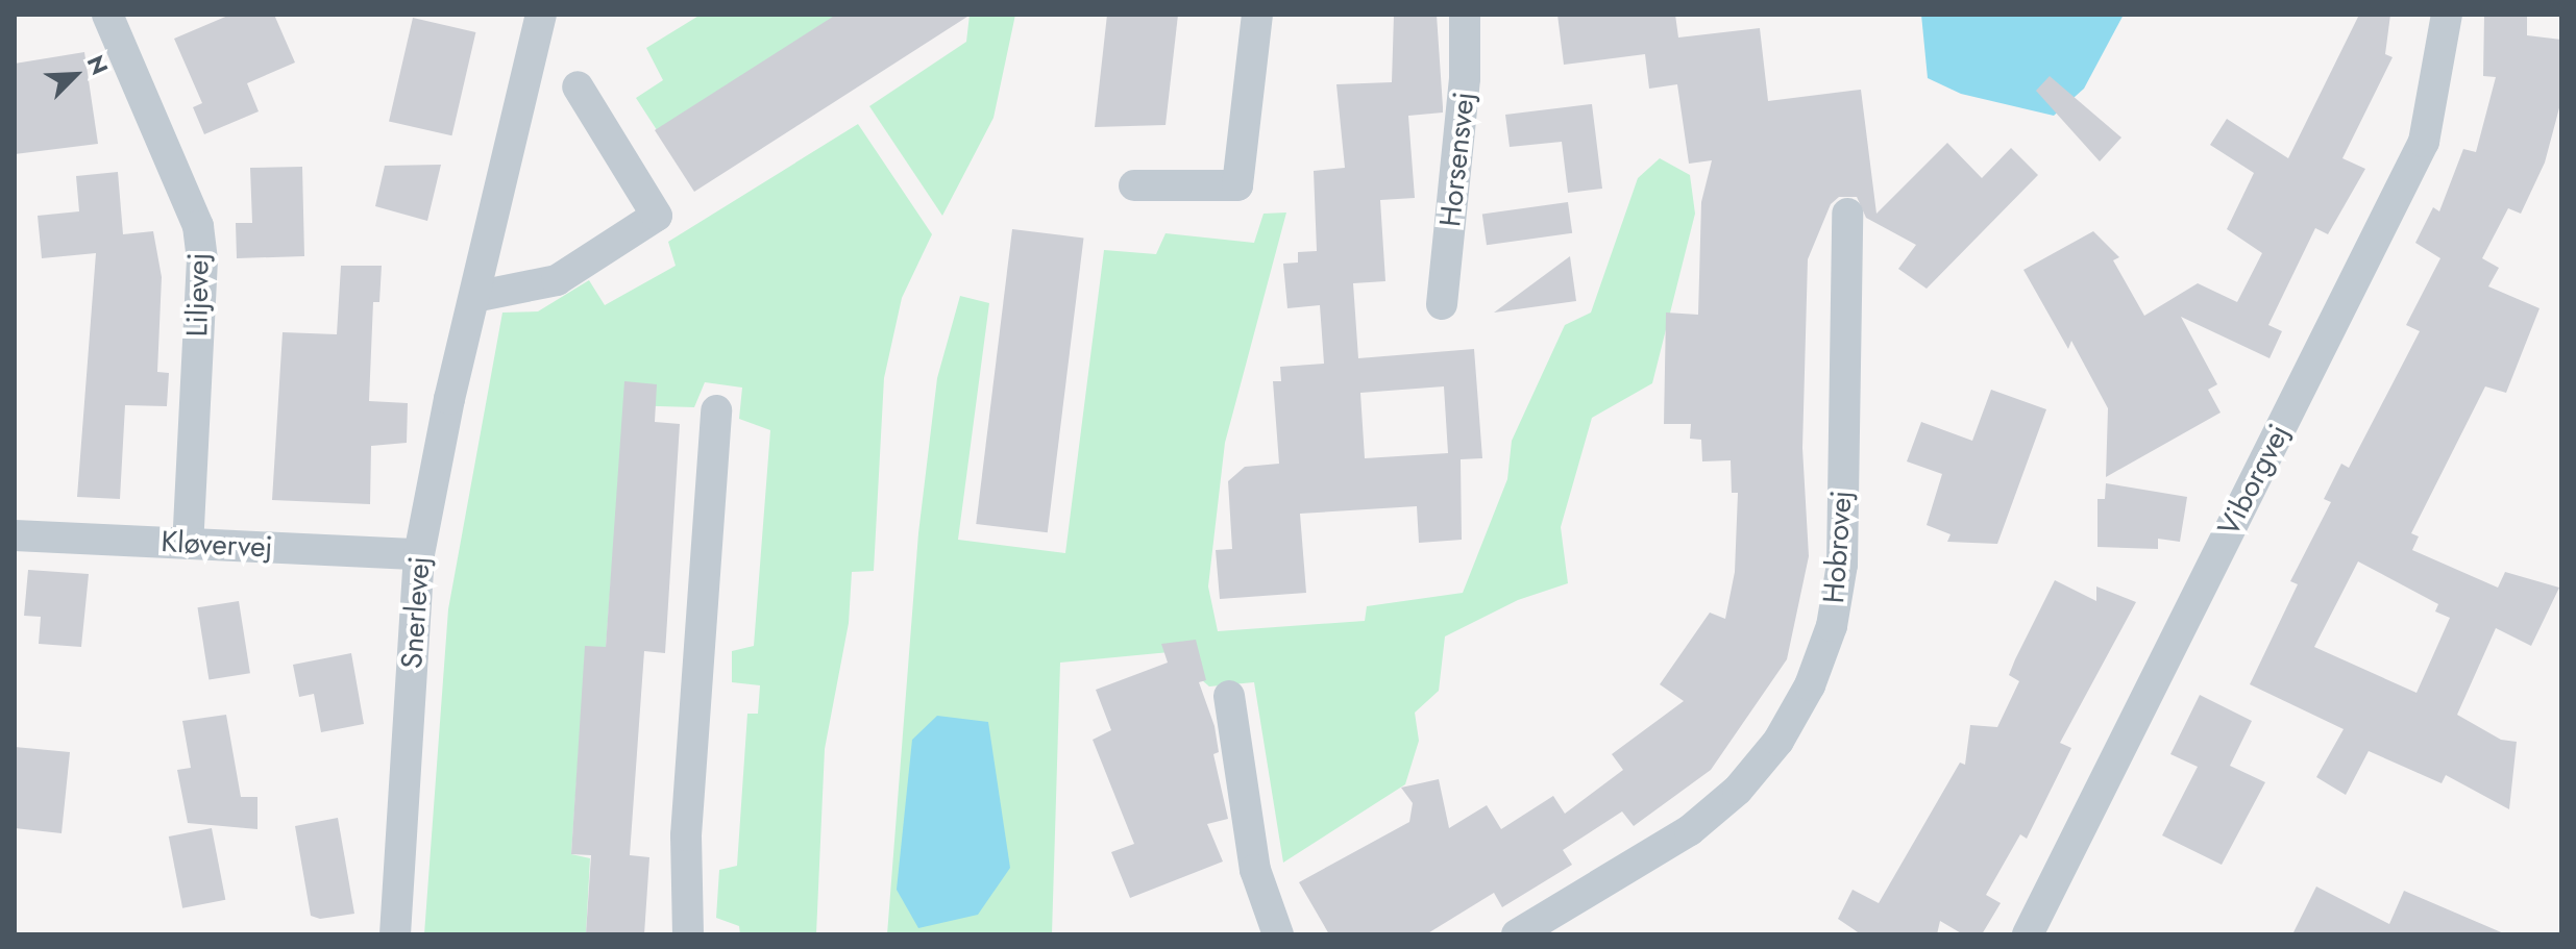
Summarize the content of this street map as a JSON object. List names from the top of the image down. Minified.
{"streets":{"street":["Horsensvej","Liljevej","Viborgvej","Kløvervej","Hobrovej","Snerlevej"]},"crossings":[["Liljevej","Kløvervej"],["Kløvervej","Snerlevej"]],"north":"top right"}
